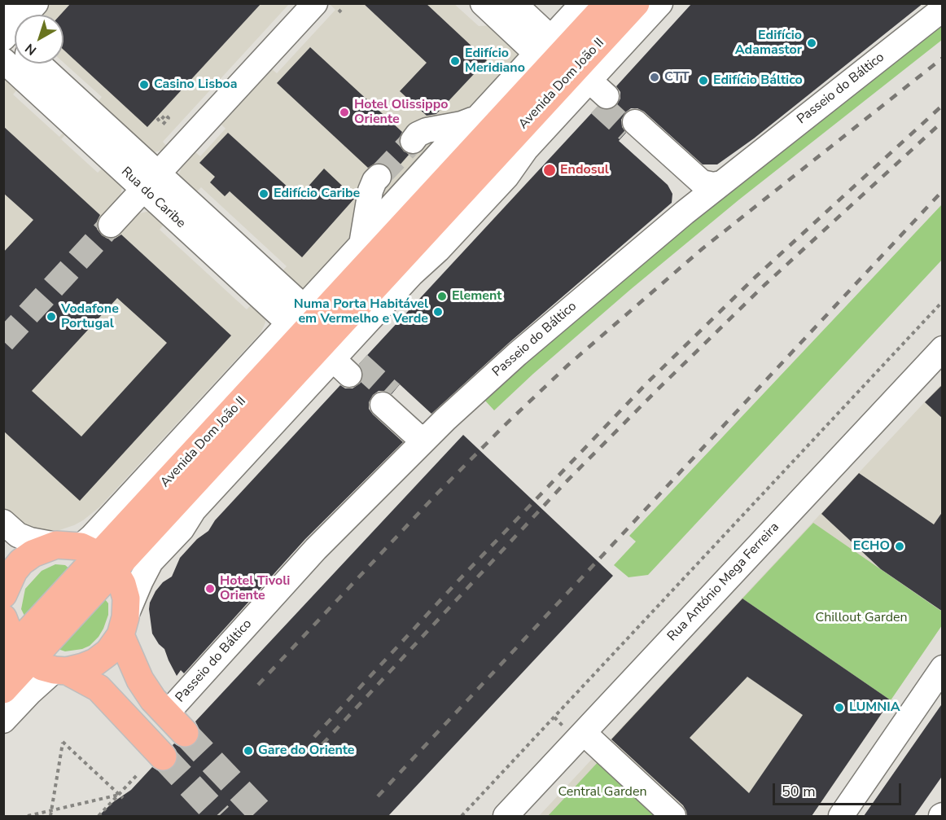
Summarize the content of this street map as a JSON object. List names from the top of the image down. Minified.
{"streets":{"main road":["Avenida Dom João II"],"street":["Passeio do Báltico","Rua do Caribe","Rua António Mega Ferreira"]},"crossings":[["Avenida Dom João II","Rua do Caribe"]],"parks":["Chillout Garden","Central Garden"],"places":["Edifício Adamastor","Edifício Meridiano","CTT","Edifício Báltico","Casino Lisboa","Hotel Olissippo Oriente","Endosul","Edifício Caribe","Element","Numa Porta Habitável em Vermelho e Verde","Vodafone Portugal","ECHO","Hotel Tivoli Oriente","LUMNIA","Gare do Oriente"],"scale_bar":"50 m","north":"bottom left"}
